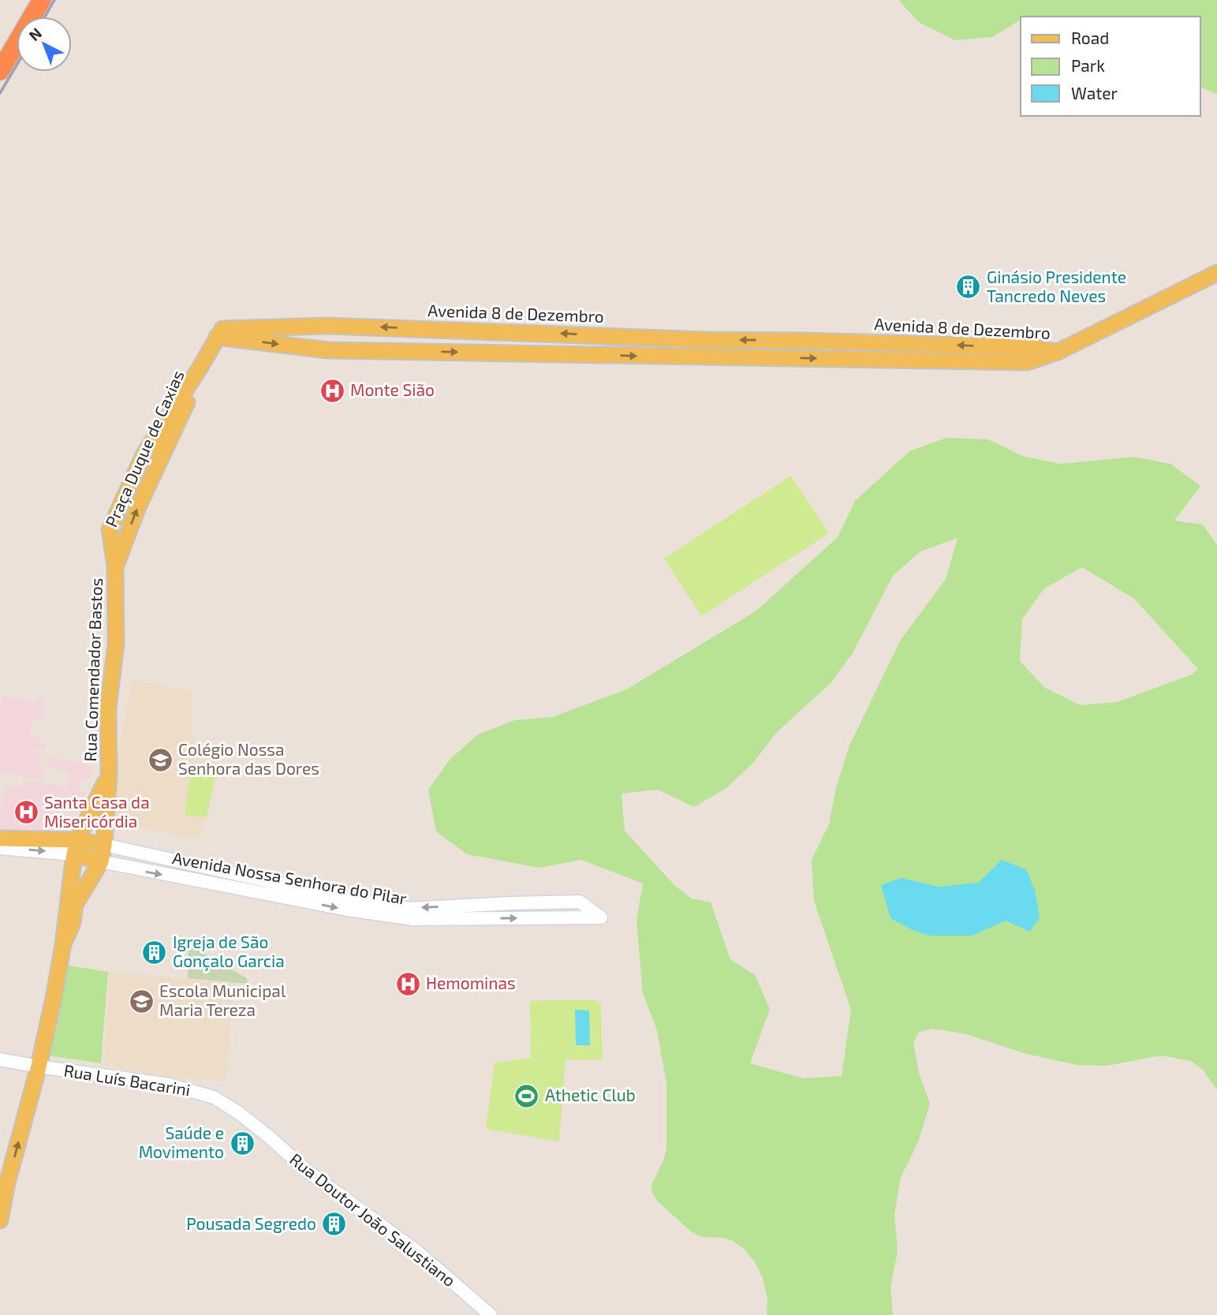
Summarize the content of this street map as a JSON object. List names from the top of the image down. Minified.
{"streets":{"main road":["Avenida 8 de Dezembro","Praça Duque de Caxias","Rua Comendador Bastos","Avenida Nossa Senhora do Pilar"],"street":["Rua Luís Bacarini","Rua Doutor João Salustiano"]},"crossings":[["Avenida 8 de Dezembro","Praça Duque de Caxias"],["Praça Duque de Caxias","Rua Comendador Bastos"],["Rua Comendador Bastos","Avenida Nossa Senhora do Pilar"],["Rua Luís Bacarini","Rua Doutor João Salustiano"]],"places":{"building":["Ginásio Presidente Tancredo Neves","Igreja de São Gonçalo Garcia","Saúde e Movimento","Pousada Segredo"],"hospital":["Monte Sião","Santa Casa da Misericórdia","Hemominas"],"school or university":["Colégio Nossa Senhora das Dores","Escola Municipal Maria Tereza"],"sports":["Athetic Club"]},"legend":["Road","Park","Water"],"north":"top left"}
